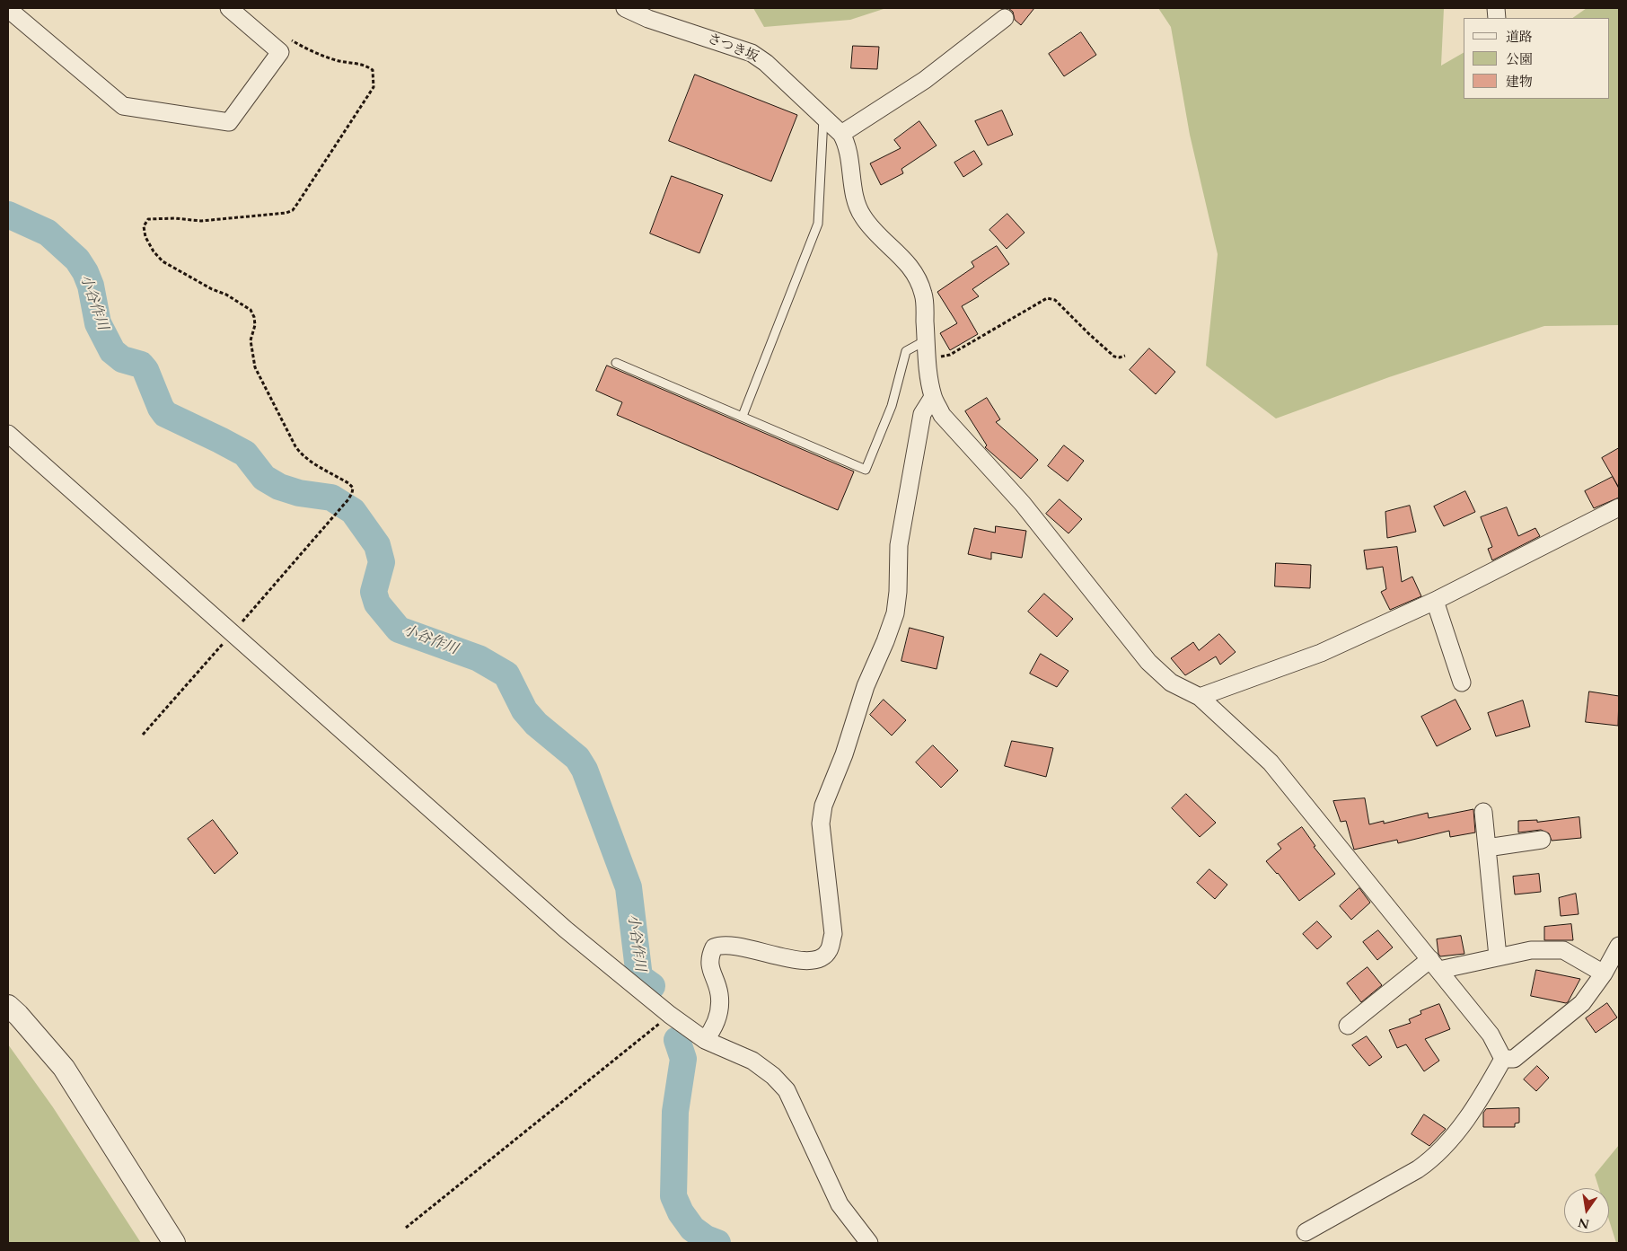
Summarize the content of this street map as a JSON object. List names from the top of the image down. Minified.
{"streets":{"street":["さつき坂"]},"water":["小谷作川"],"legend":["道路","公園","建物"],"north":"bottom"}
